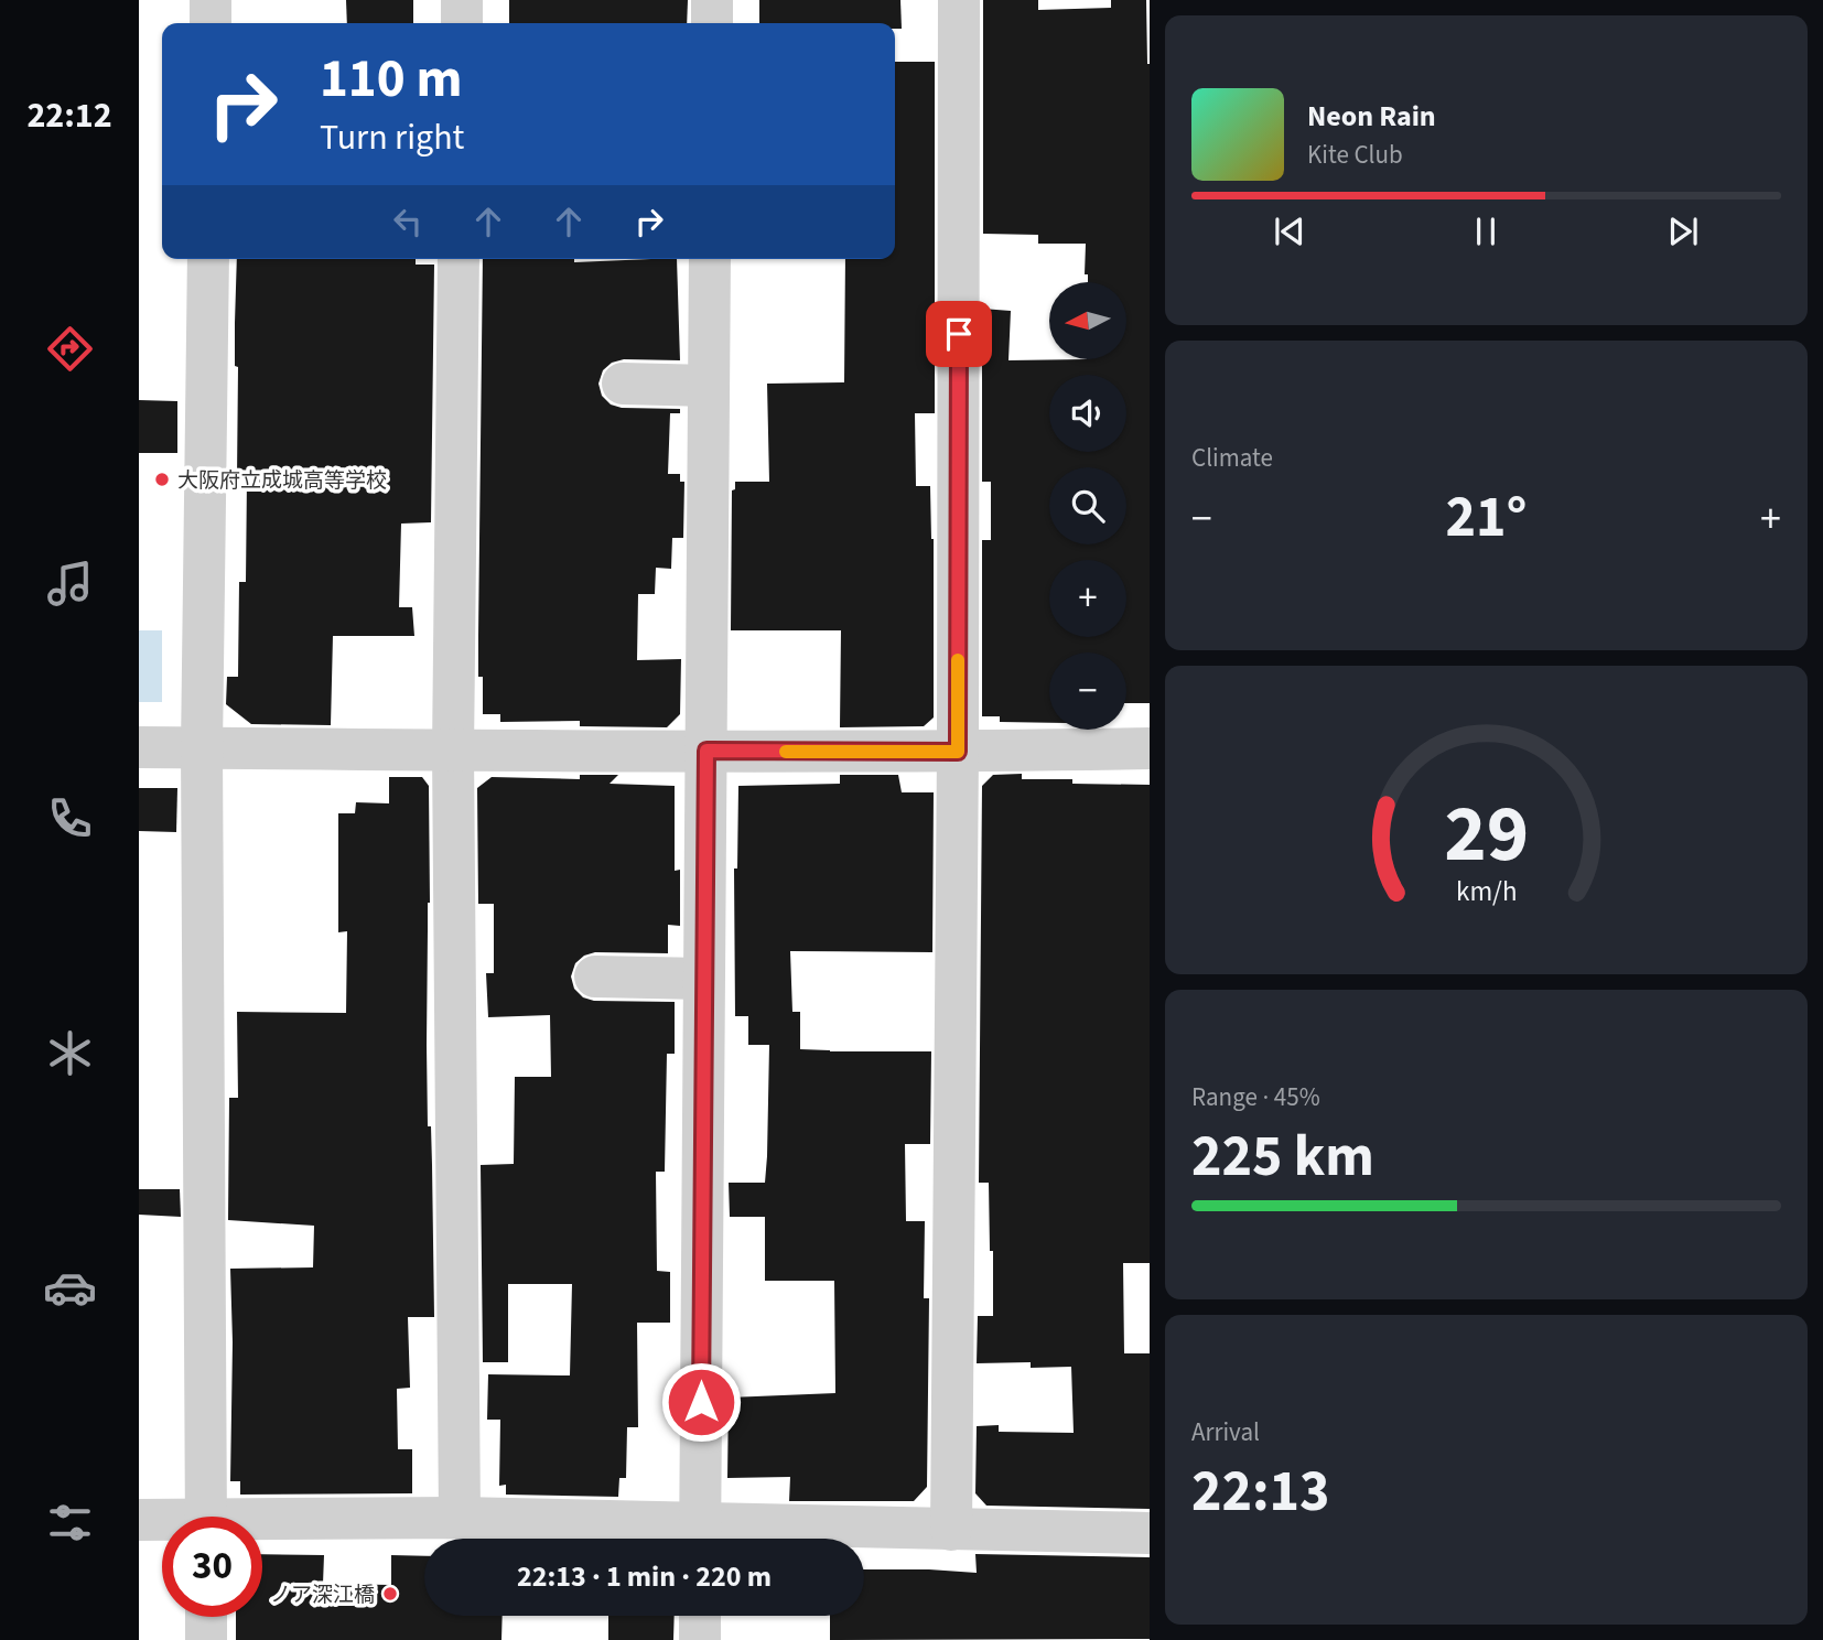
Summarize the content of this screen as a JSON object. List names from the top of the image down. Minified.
{"places":["大阪府立成城高等学校","ノア深江橋"],"north":"left","page":{"tabs":"22:12","turn":["110 m","Turn right"],"song":["Neon Rain","Kite Club"],"map_buttons":["+","−"],"tile":["Climate",["Range · 45%","225 km"],["Arrival","22:13"]],"heat":["−","21°","+"],"limit":"30","trip":"22:13 · 1 min · 220 m","gauge":["29","km/h"]}}
